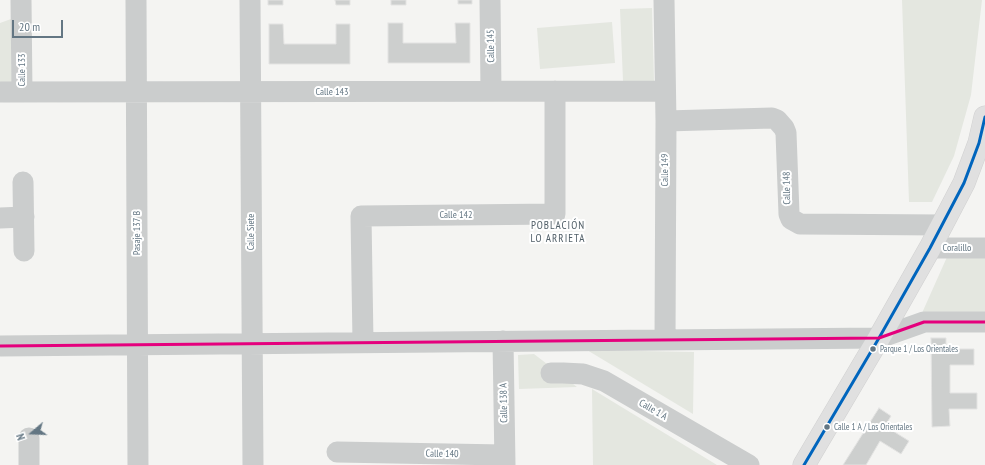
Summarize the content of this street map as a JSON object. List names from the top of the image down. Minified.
{"streets":{"street":["Calle 145","Calle 133","Calle 143","Calle 149","Calle 148","Calle 142","Calle Siete","Pasaje 137 B","Coralillo","Calle 138 A","Calle 1 A","Calle 140"]},"crossings":[["Calle 145","Calle 143"],["Calle 133","Calle 143"],["Calle 143","Calle 149"],["Calle 143","Calle 142"],["Calle 143","Calle Siete"],["Calle 143","Pasaje 137 B"],["Calle 149","Calle 148"],["Calle 138 A","Calle 140"]],"districts":["POBLACIÓN LO ARRIETA"],"places":["Parque 1 / Los Orientales","Calle 1 A / Los Orientales"],"scale_bar":"20 m","north":"left"}
